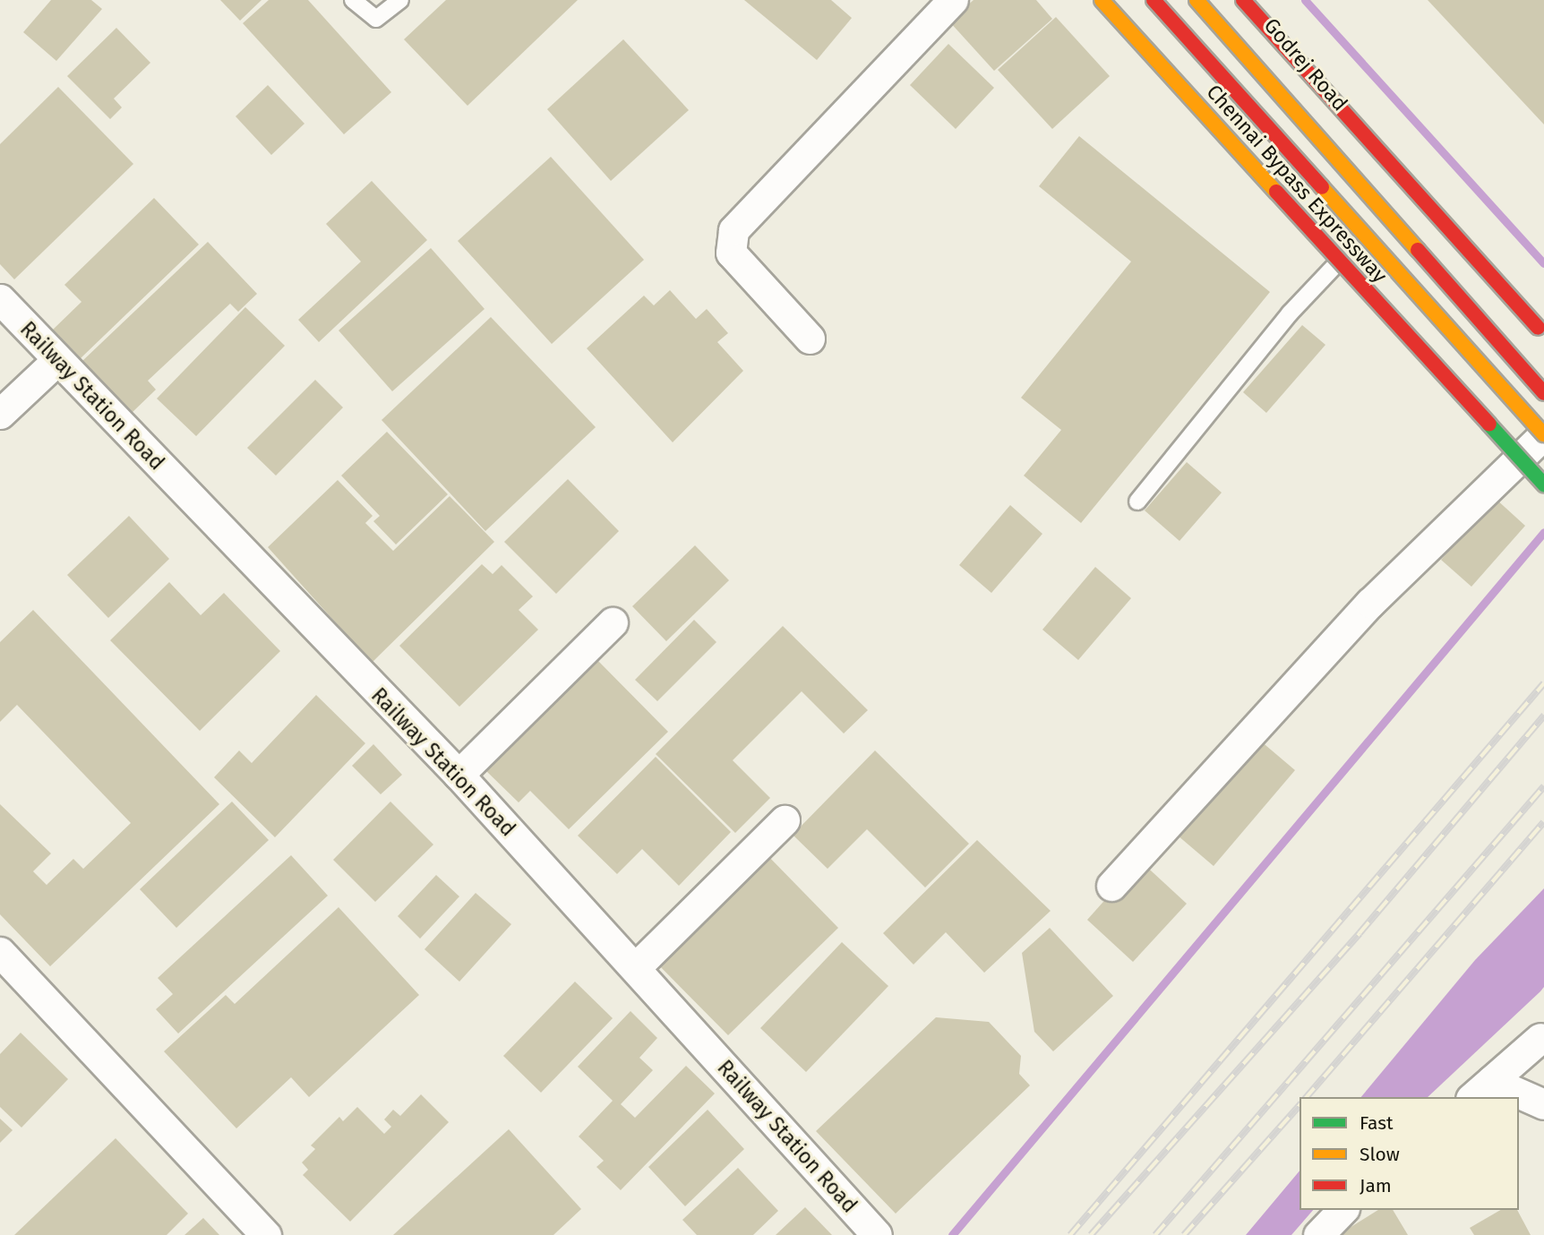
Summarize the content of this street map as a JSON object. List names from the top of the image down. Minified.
{"streets":{"highway":["Chennai Bypass Expressway"],"street":["Railway Station Road"],"lane":["Godrej Road"]},"legend":["Fast","Slow","Jam"]}
